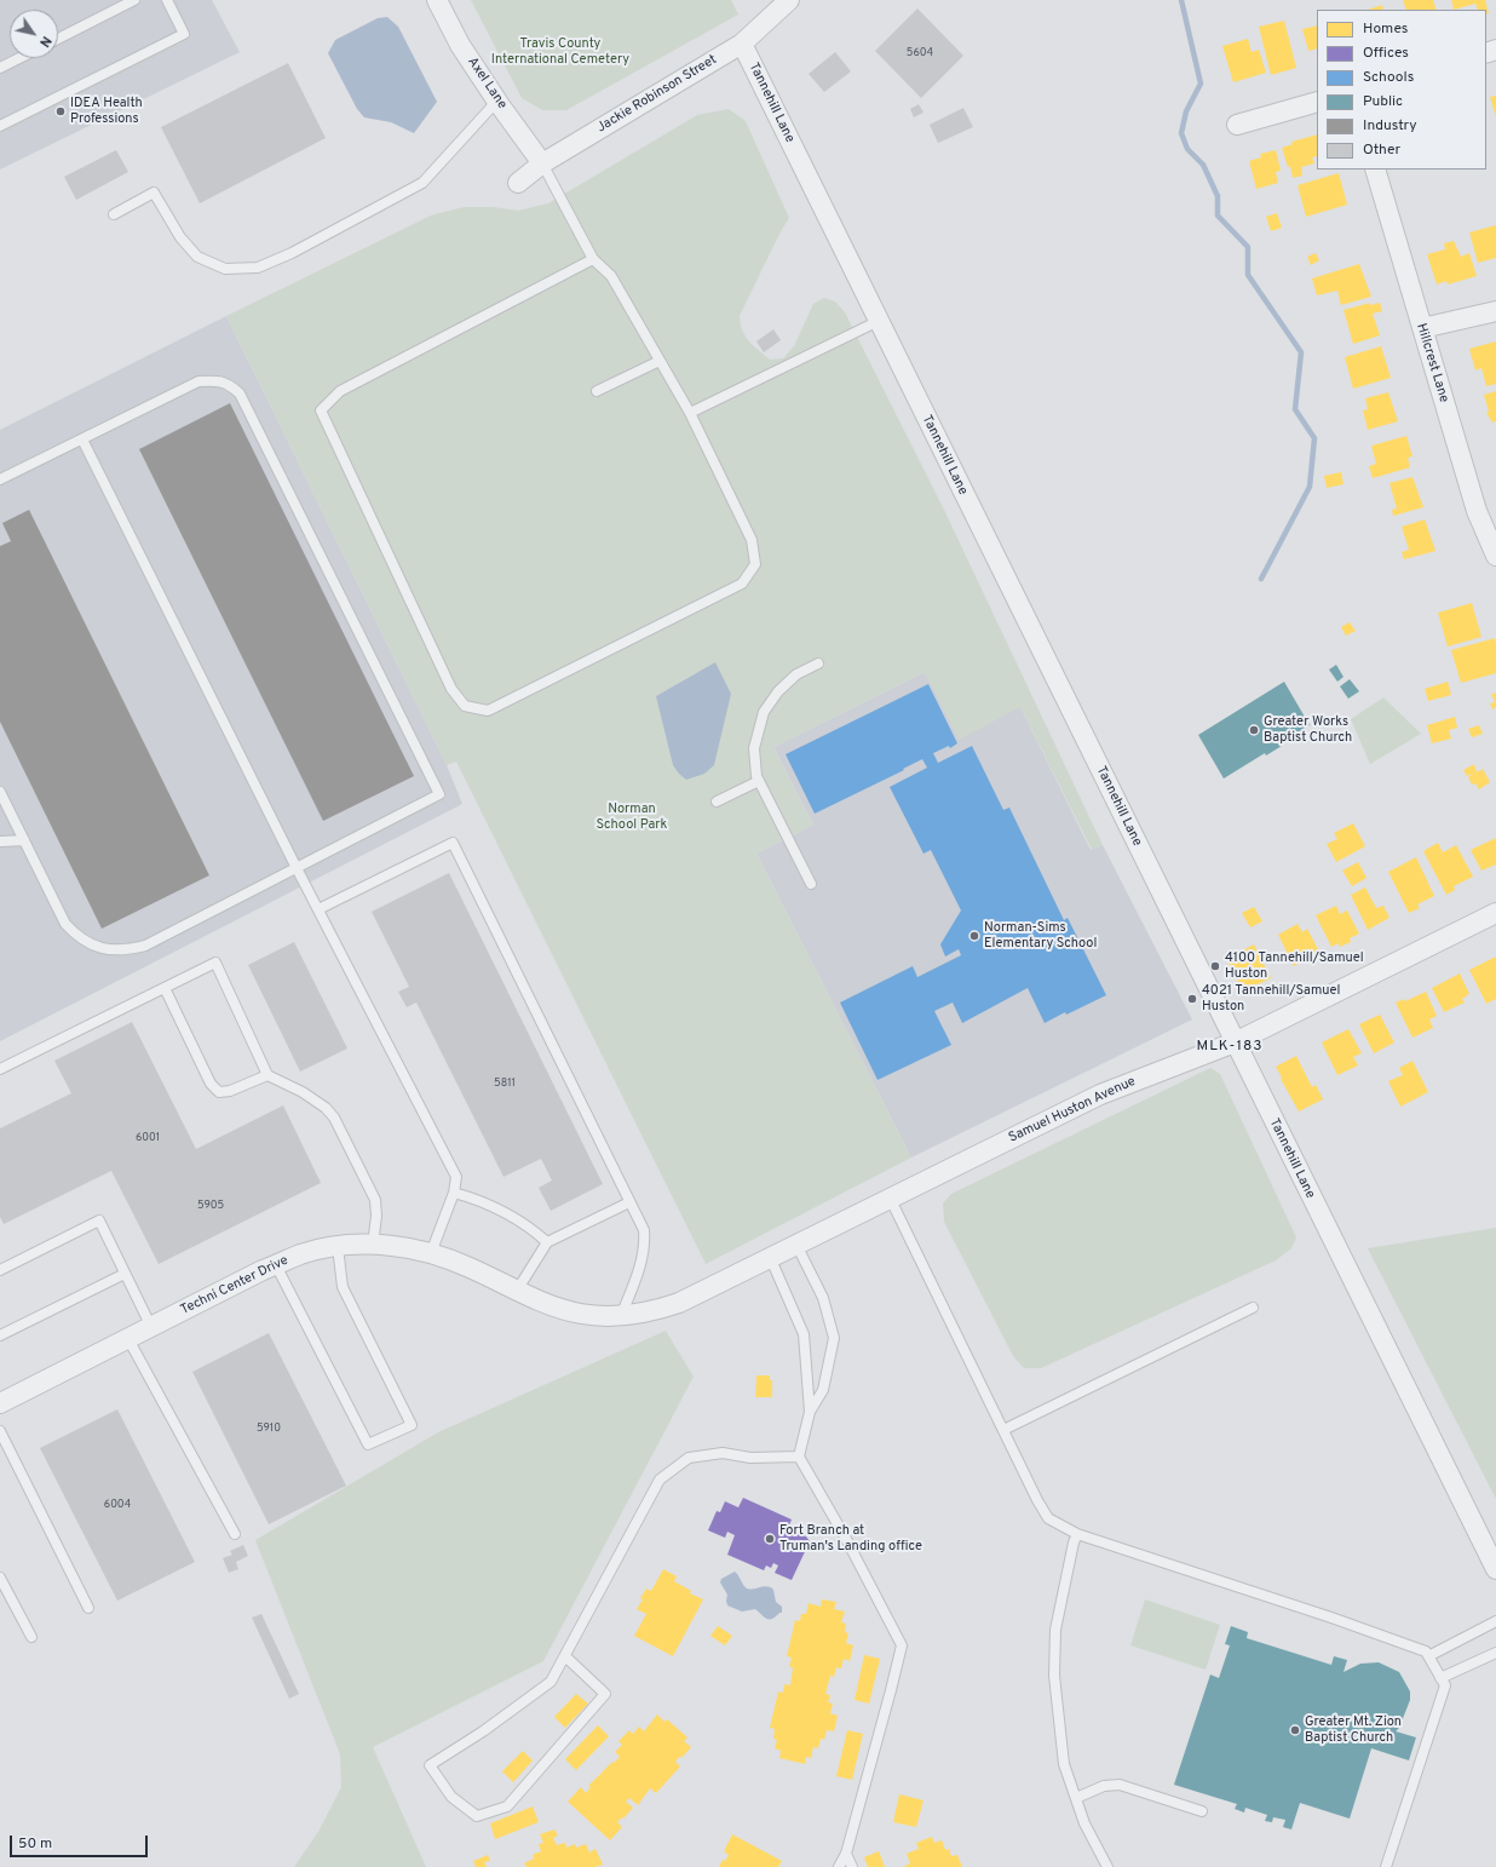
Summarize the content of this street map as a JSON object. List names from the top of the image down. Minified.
{"streets":{"street":["Axel Lane","Jackie Robinson Street","Tannehill Lane","Hillcrest Lane","Samuel Huston Avenue","Techni Center Drive"]},"crossings":[["Axel Lane","Jackie Robinson Street"],["Jackie Robinson Street","Tannehill Lane"],["Tannehill Lane","Samuel Huston Avenue"],["Samuel Huston Avenue","Techni Center Drive"]],"districts":["MLK-183"],"parks":["Travis County International Cemetery","Norman School Park"],"places":["IDEA Health Professions","Greater Works Baptist Church","Norman-Sims Elementary School","4100 Tannehill/Samuel Huston","4021 Tannehill/Samuel Huston","Fort Branch at Truman's Landing office","Greater Mt. Zion Baptist Church"],"house_numbers":["5604","5811","6001","5905","5910","6004"],"legend":["Homes","Offices","Schools","Public","Industry","Other"],"scale_bar":"50 m","north":"bottom right"}
